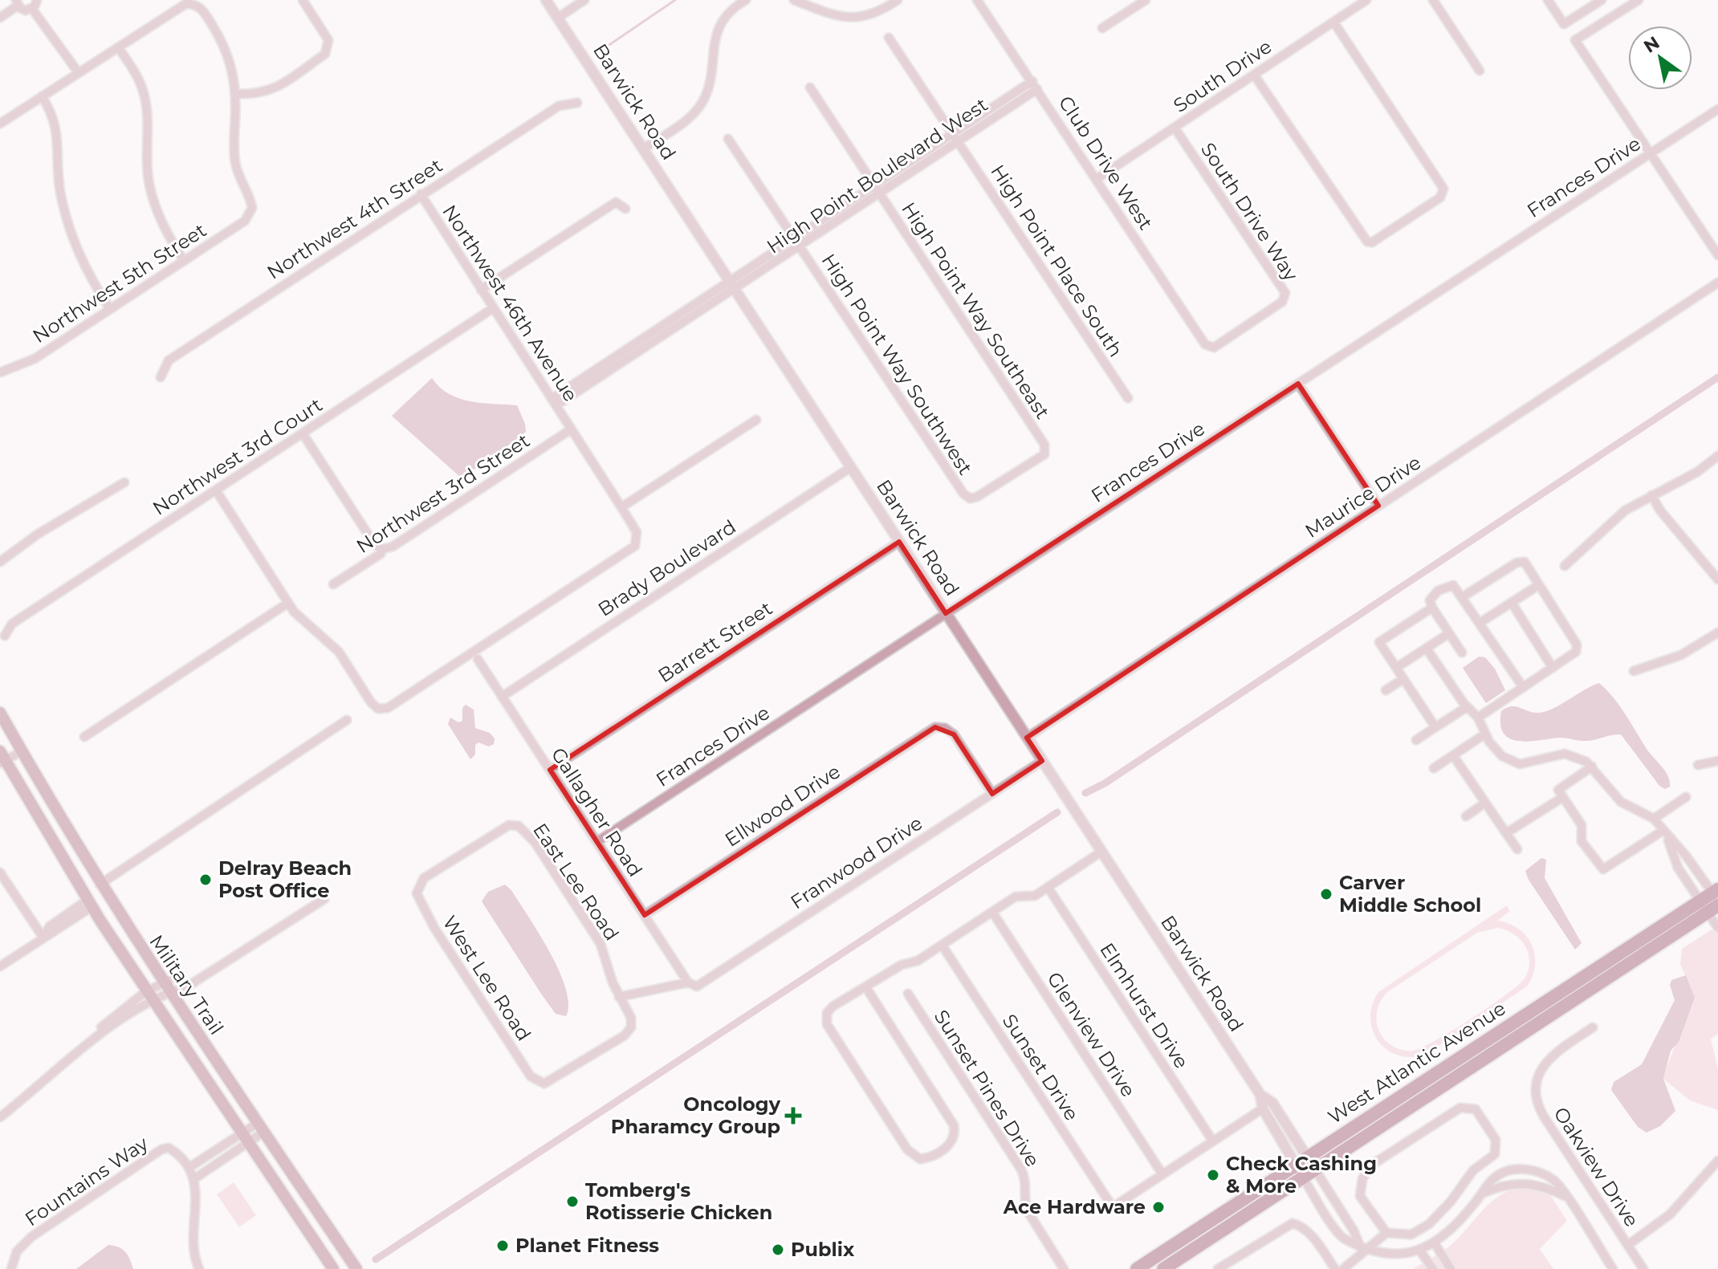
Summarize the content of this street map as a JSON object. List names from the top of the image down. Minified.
{"streets":{"main road":["Military Trail","West Atlantic Avenue"],"street":["South Drive","Barwick Road","Club Drive West","High Point Boulevard West","Frances Drive","South Drive Way","Northwest 4th Street","High Point Place South","Northwest 5th Street","Northwest 46th Avenue","High Point Way Southeast","High Point Way Southwest","Northwest 3rd Court","Northwest 3rd Street","Maurice Drive","Brady Boulevard","Barrett Street","Ellwood Drive","Gallagher Road","Franwood Drive","East Lee Road","West Lee Road","Elmhurst Drive","Glenview Drive","Sunset Drive","Sunset Pines Drive","Oakview Drive","Fountains Way"]},"crossings":[["South Drive","Club Drive West"],["South Drive","South Drive Way"],["Barwick Road","High Point Boulevard West"],["Barwick Road","Frances Drive"],["Barwick Road","Maurice Drive"],["Barwick Road","Brady Boulevard"],["Barwick Road","Barrett Street"],["Barwick Road","Franwood Drive"],["Barwick Road","West Atlantic Avenue"],["Club Drive West","High Point Boulevard West"],["Club Drive West","South Drive Way"],["High Point Boulevard West","High Point Place South"],["High Point Boulevard West","High Point Way Southeast"],["High Point Boulevard West","High Point Way Southwest"],["Frances Drive","Gallagher Road"],["Northwest 4th Street","Northwest 46th Avenue"],["Northwest 46th Avenue","Northwest 3rd Court"],["Northwest 46th Avenue","Northwest 3rd Street"],["Northwest 46th Avenue","Gallagher Road"],["High Point Way Southeast","High Point Way Southwest"],["Brady Boulevard","Gallagher Road"],["Barrett Street","Gallagher Road"],["Ellwood Drive","Gallagher Road"],["Ellwood Drive","Franwood Drive"],["Gallagher Road","Franwood Drive"],["East Lee Road","West Lee Road"],["Glenview Drive","Sunset Drive"]],"places":{"other":["Delray Beach Post Office","Carver Middle School","Check Cashing & More","Tomberg's Rotisserie Chicken","Ace Hardware","Planet Fitness","Publix"],"health":["Oncology Pharamcy Group"]},"north":"top left"}
